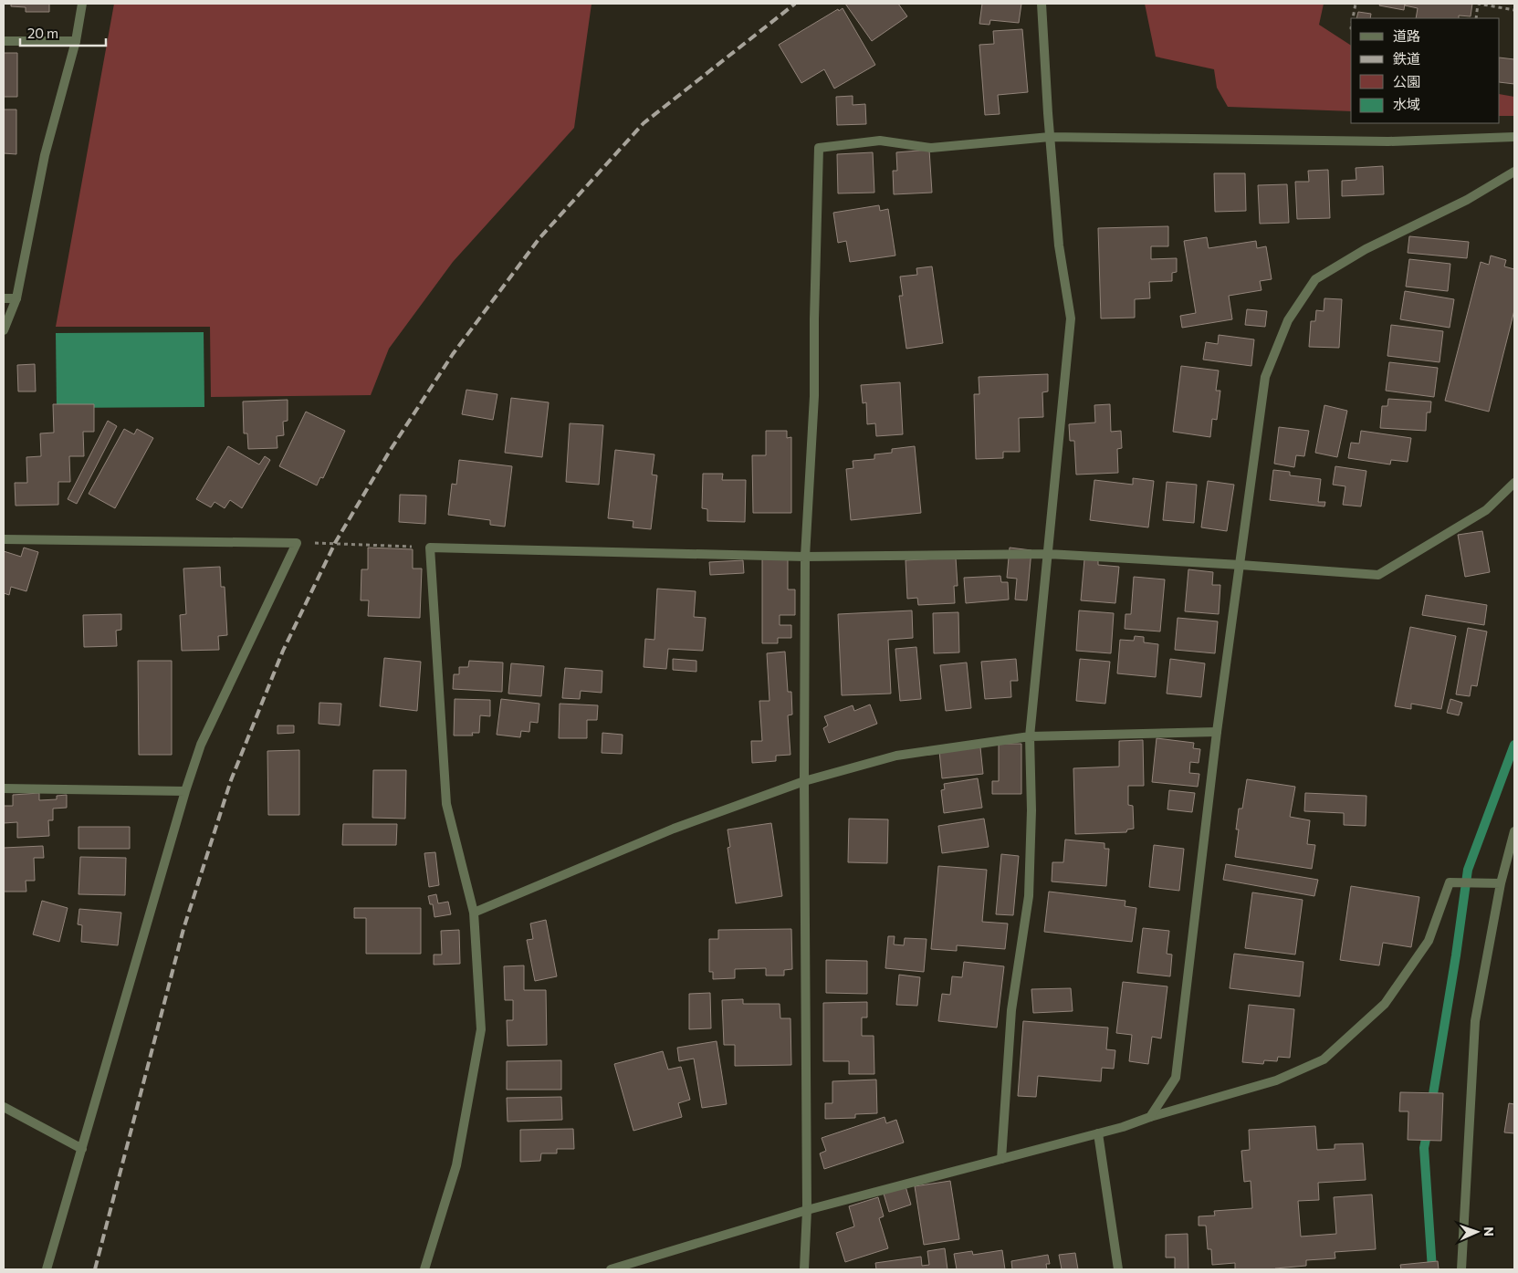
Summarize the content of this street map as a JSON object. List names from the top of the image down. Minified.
{"legend":["道路","鉄道","公園","水域"],"scale_bar":"20 m","north":"right"}
